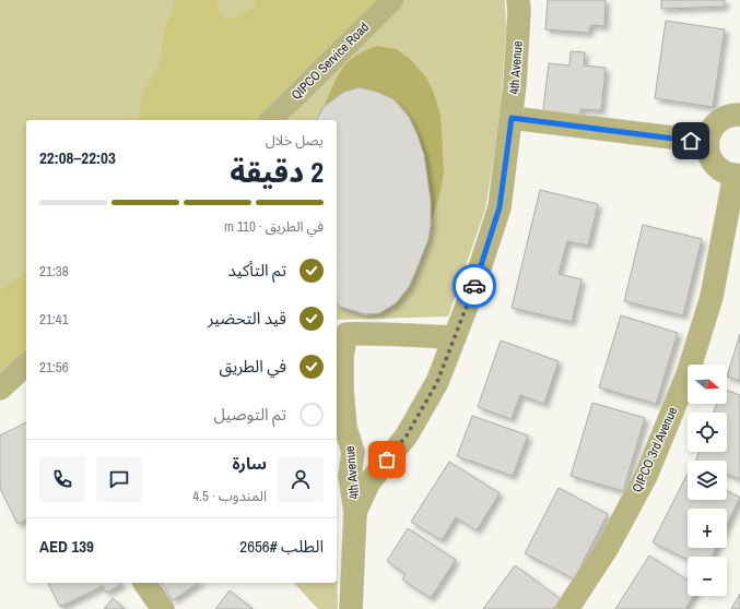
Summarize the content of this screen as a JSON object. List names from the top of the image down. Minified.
{"streets":{"street":["QIPCO Service Road","4th Avenue","QIPCO 3rd Avenue"]},"north":"right","page":{"heading":["2 دقيقة","يصل خلال","22:03–22:08"],"panel":["سارة","المندوب · 4.5","الطلب #2656","AED 139"],"bar":"في الطريق · 110 m","list":[["تم التأكيد","21:38"],["قيد التحضير","21:41"],["في الطريق","21:56"],"تم التوصيل"],"map_buttons":["+","−"]}}
